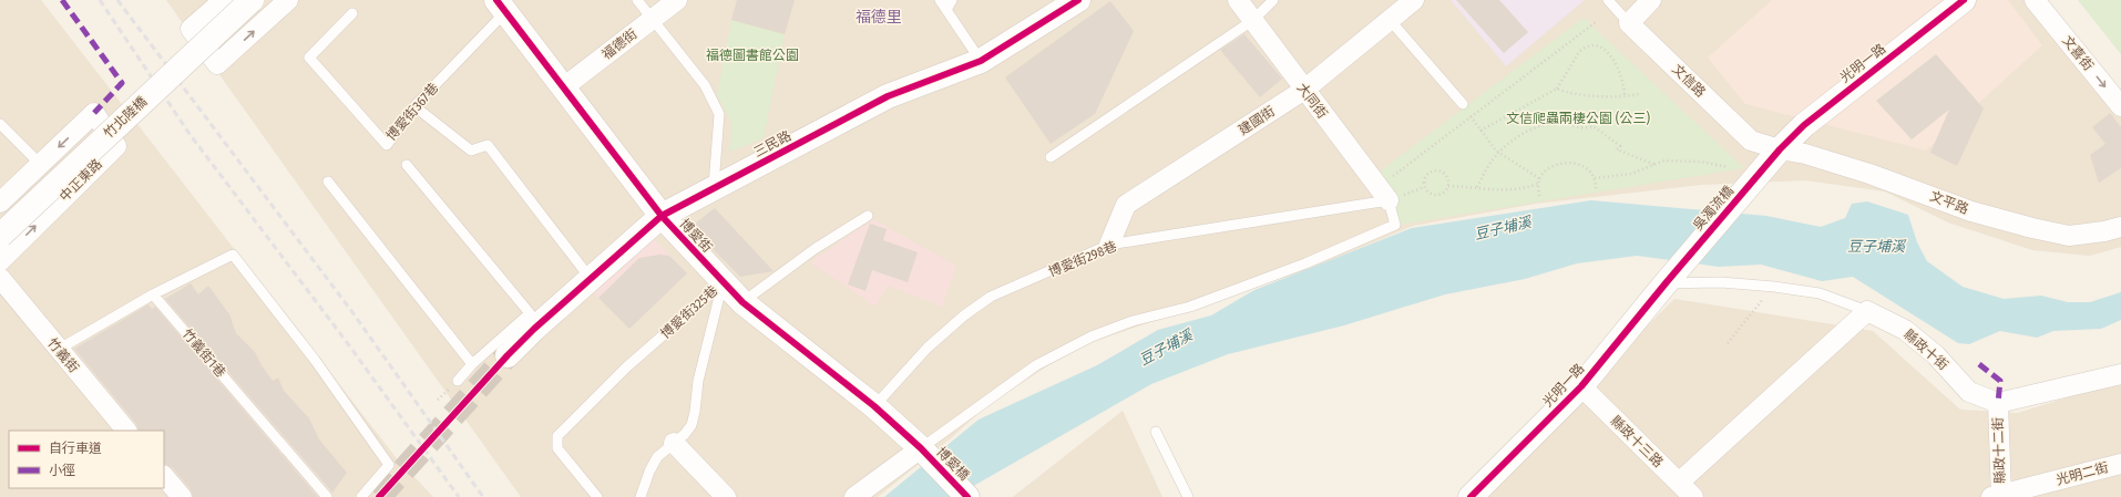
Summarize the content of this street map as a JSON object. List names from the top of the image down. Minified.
{"streets":{"street":["福德街","文喜街","光明一路","文信路","大同街","竹北陸橋","建國街","三民路","中正東路","文平路","吳濁流橋","博愛街","縣政十街","竹義街","縣政十三路","縣政十二街","博愛橋","光明二街"],"lane":["博愛街367巷","博愛街298巷","博愛街325巷","竹義街1巷"]},"crossings":[["福德街","博愛街"],["光明一路","文信路"],["光明一路","文平路"],["光明一路","吳濁流橋"],["光明一路","縣政十三路"],["文信路","文平路"],["文信路","吳濁流橋"],["大同街","建國街"],["大同街","博愛街298巷"],["博愛街367巷","博愛街"],["建國街","博愛街298巷"],["三民路","博愛街"],["文平路","吳濁流橋"],["博愛街","博愛街298巷"],["博愛街","博愛街325巷"],["博愛街","博愛橋"],["縣政十街","縣政十二街"],["縣政十二街","光明二街"]],"one_way":["文喜街"],"districts":["福德里"],"water":["豆子埔溪"],"parks":["福德圖書館公園","文信爬蟲兩棲公園 (公三)"],"legend":["自行車道","小徑"]}
